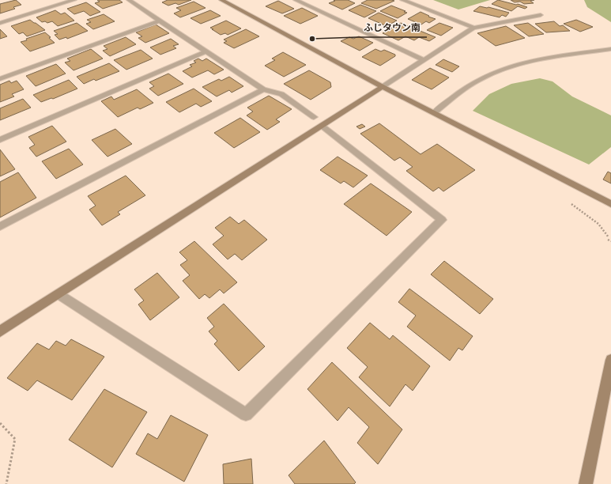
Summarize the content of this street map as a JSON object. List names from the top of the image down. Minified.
{"places":["ふじタウン南"]}
